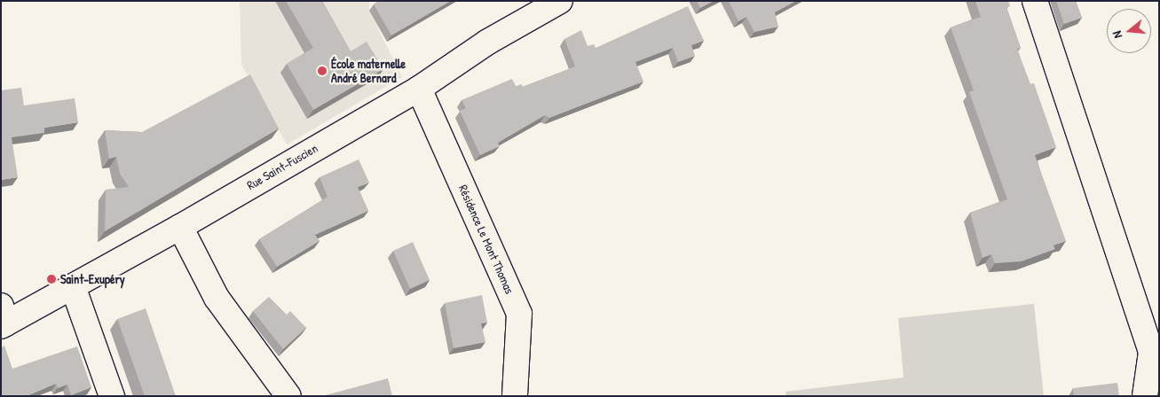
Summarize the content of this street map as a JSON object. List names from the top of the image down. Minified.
{"streets":{"main road":["Rue Saint-Fuscien","Résidence Le Mont Thomas"]},"crossings":[["Rue Saint-Fuscien","Résidence Le Mont Thomas"]],"places":["École maternelle André Bernard","Saint-Exupéry"],"north":"left"}
